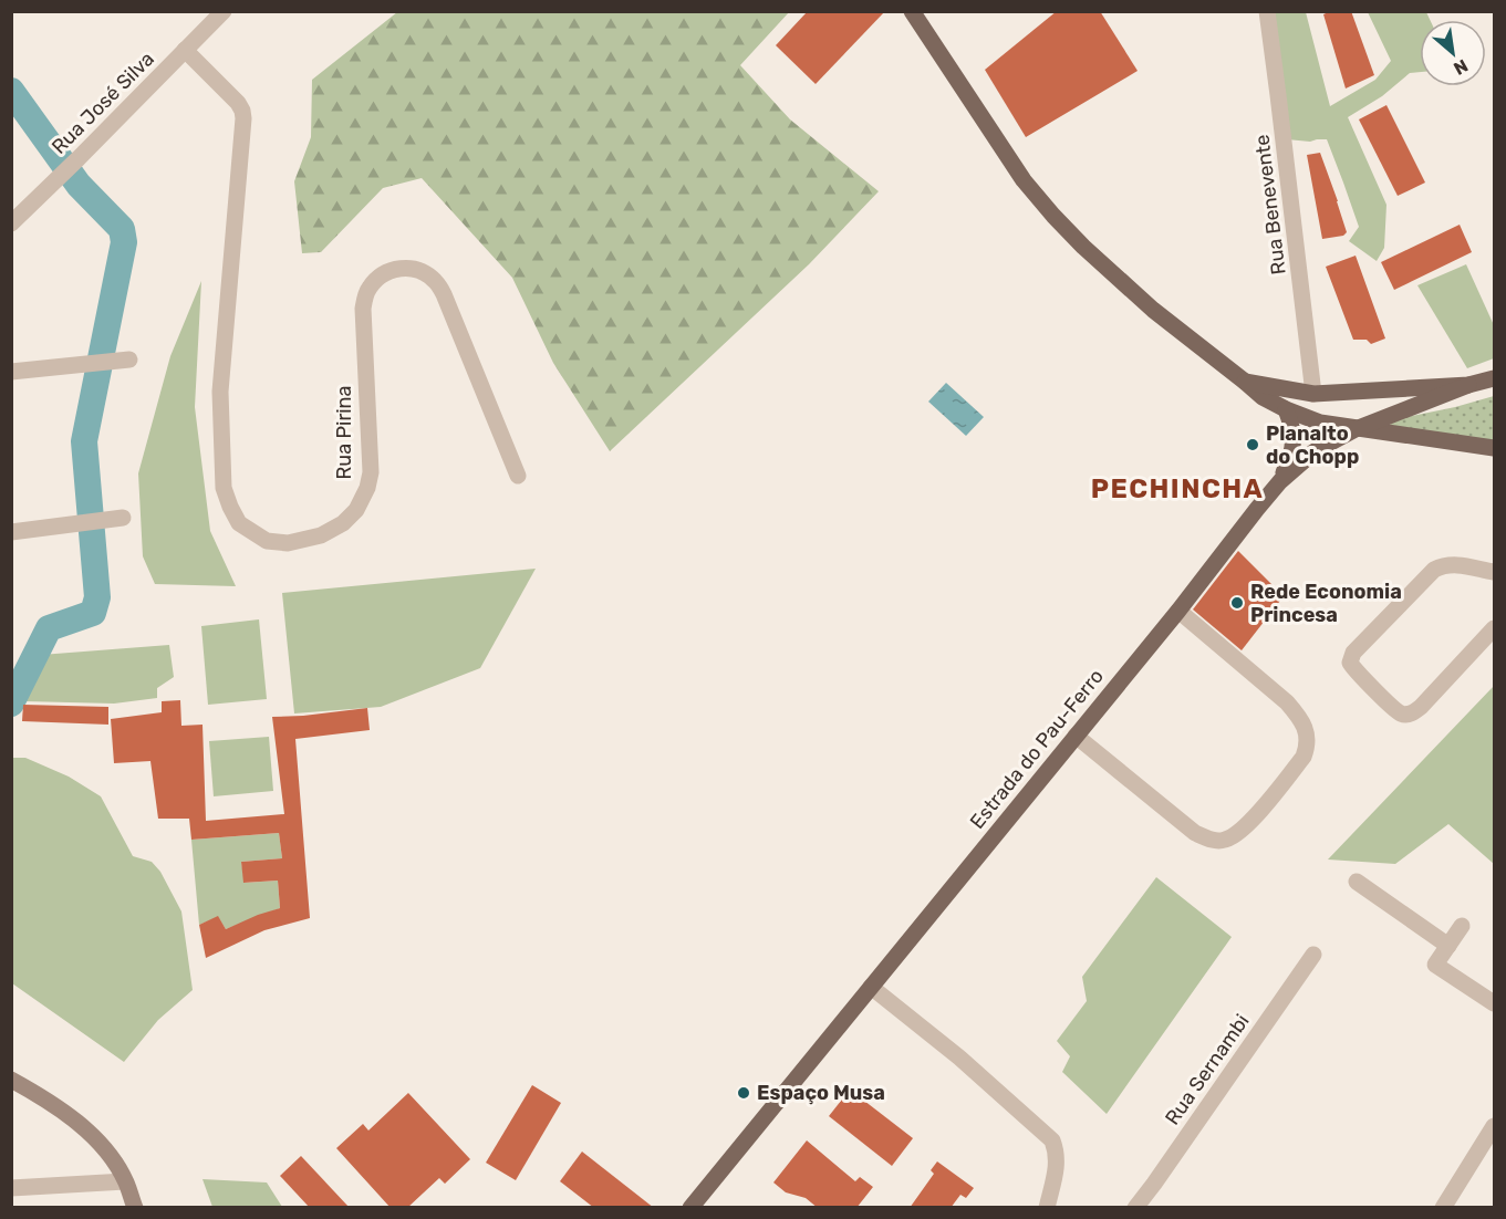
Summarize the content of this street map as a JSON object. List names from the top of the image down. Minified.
{"streets":{"main road":["Estrada do Pau-Ferro"],"street":["Rua José Silva","Rua Benevente","Rua Pirina","Rua Sernambi"]},"crossings":[["Rua José Silva","Rua Pirina"]],"districts":["PECHINCHA"],"places":["Planalto do Chopp","Rede Economia Princesa","Espaço Musa"],"north":"bottom right"}
